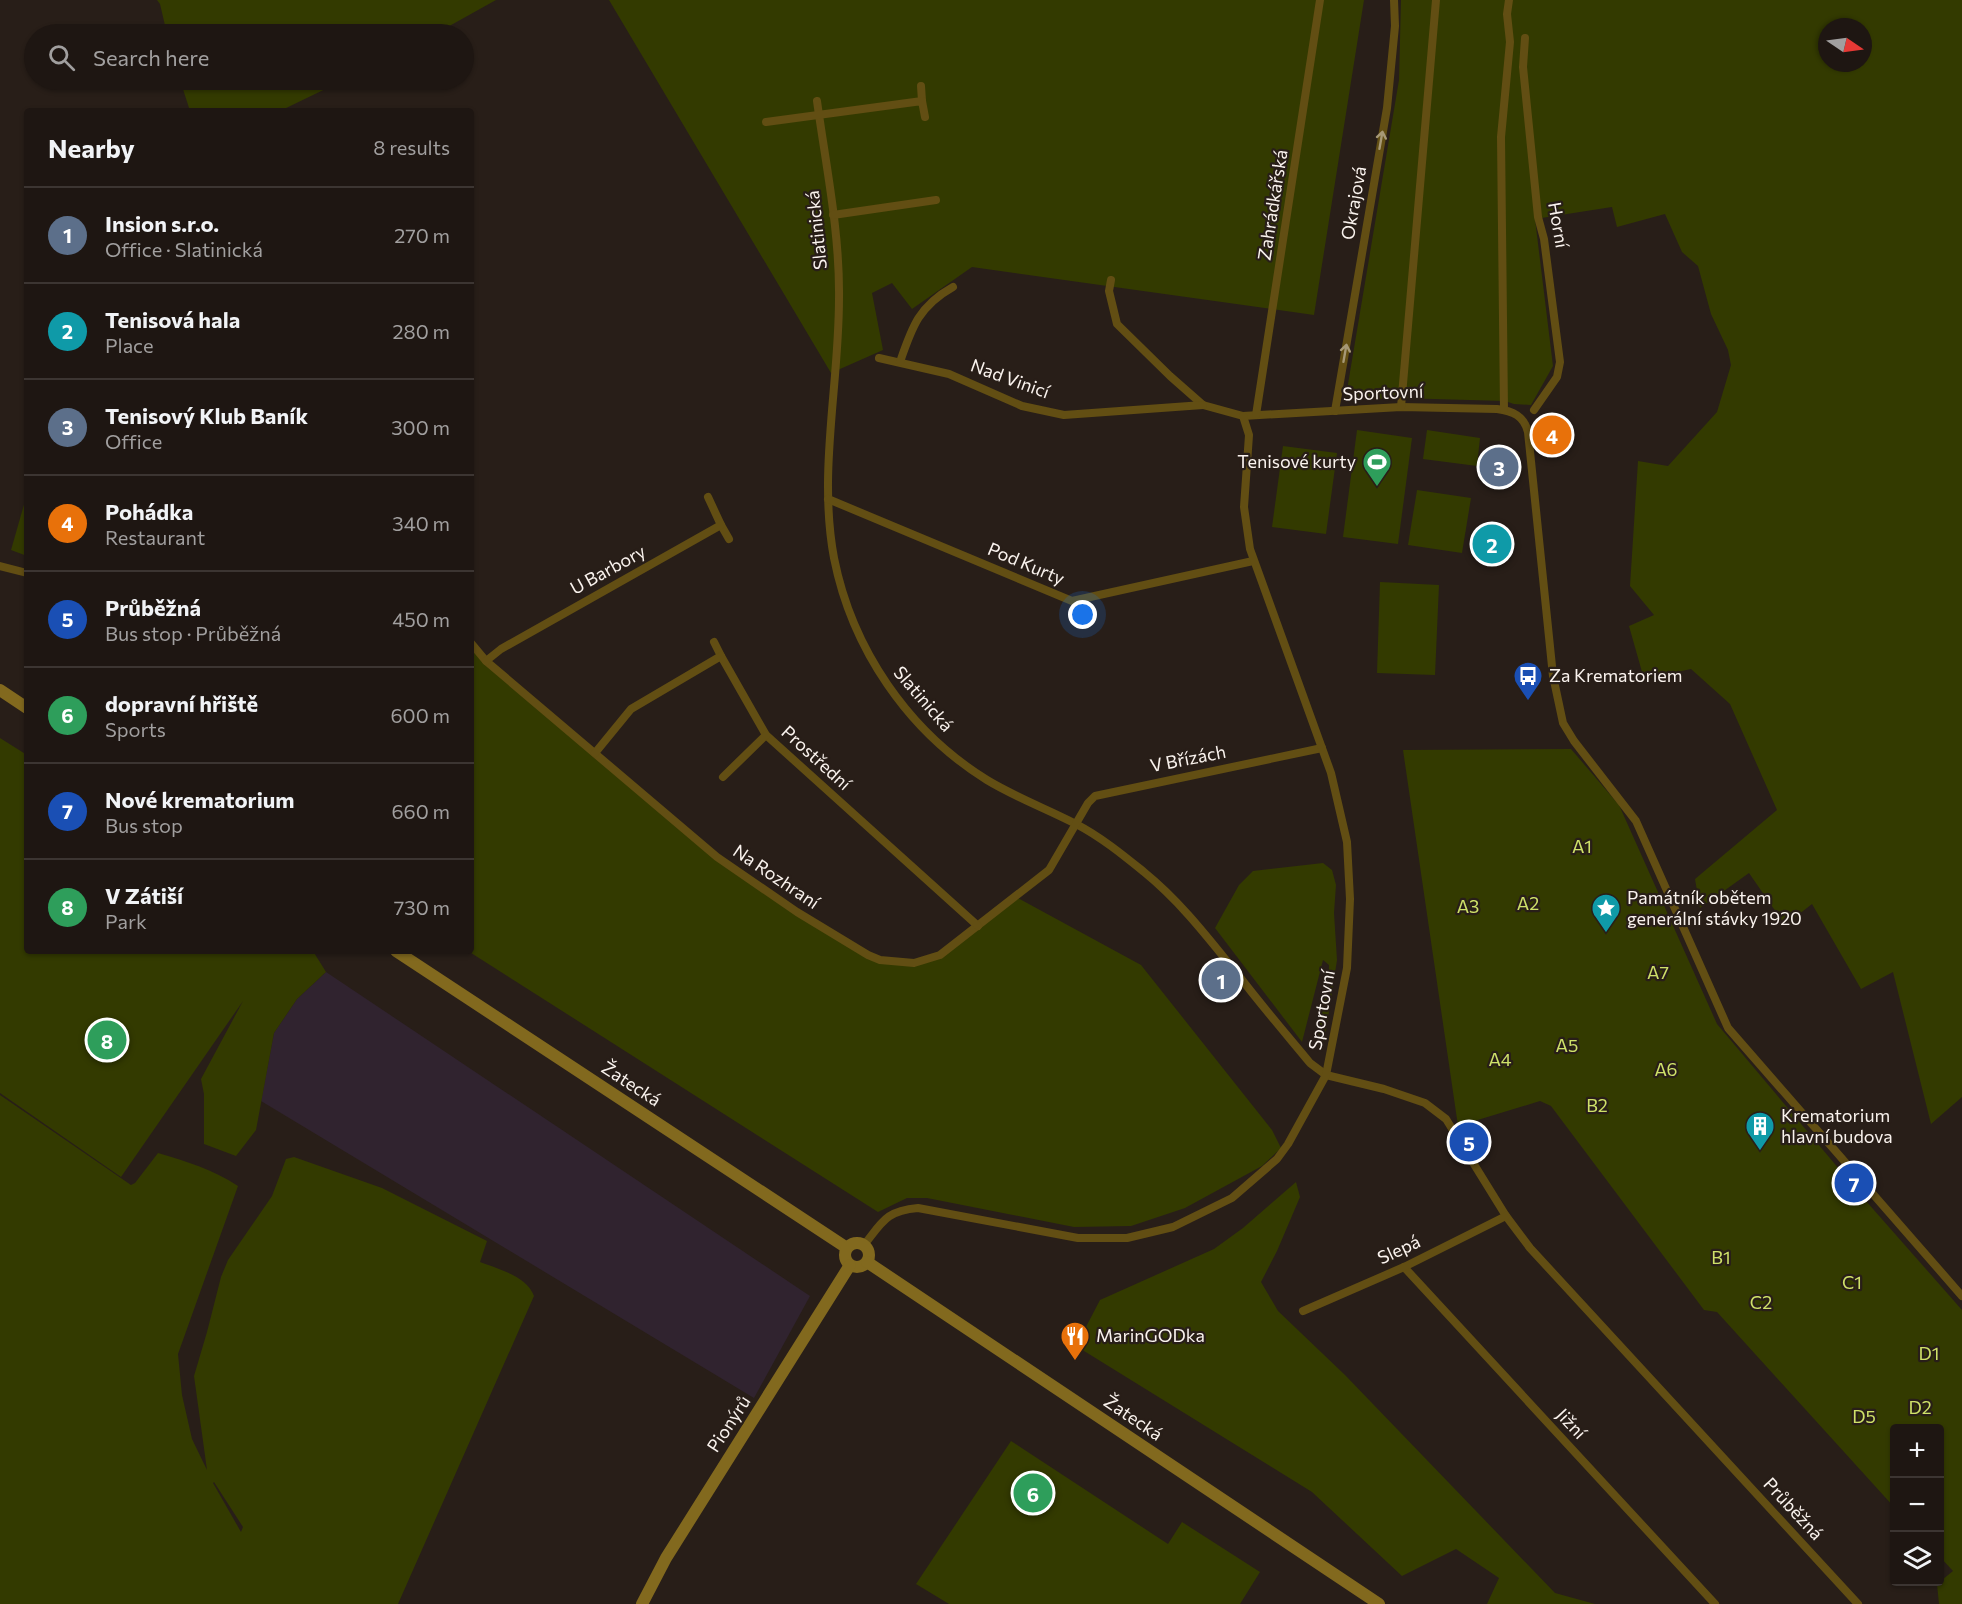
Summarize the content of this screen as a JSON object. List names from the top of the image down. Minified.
{"streets":{"street":["Okrajová","Zahrádkářská","Horní","Slatinická","Nad Vinicí","Sportovní","Pod Kurty","U Barbory","Prostřední","V Břízách","Na Rozhraní","Žatecká","Slepá","Pionýrů","Jižní","Průběžná"]},"crossings":[["Okrajová","Sportovní"],["Zahrádkářská","Sportovní"],["Slatinická","Sportovní"],["Slatinická","Pod Kurty"],["Slatinická","V Břízách"],["Slatinická","Na Rozhraní"],["Slatinická","Průběžná"],["Nad Vinicí","Sportovní"],["Sportovní","Pod Kurty"],["Sportovní","V Břízách"],["Sportovní","Žatecká"],["Sportovní","Pionýrů"],["Sportovní","Průběžná"],["U Barbory","Na Rozhraní"],["Prostřední","Na Rozhraní"],["V Břízách","Na Rozhraní"],["Žatecká","Pionýrů"],["Slepá","Jižní"],["Slepá","Průběžná"]],"parks":["A1","A2","A3","A7","A5","A4","A6","B2","B1","C1","C2","D1","D2","D5"],"places":{"sports":["Tenisové kurty"],"bus stop":["Za Krematoriem"],"place":["Památník obětem generální stávky 1920"],"building":["Krematorium hlavní budova"],"restaurant":["MarinGODka"]},"north":"right","page":{"search":"Search here","heading":["Nearby","8 results"],"list":[{"mark":"1","name":"Insion s.r.o.","note":"Office · Slatinická","value":"270 m"},{"mark":"2","name":"Tenisová hala","note":"Place","value":"280 m"},{"mark":"3","name":"Tenisový Klub Baník","note":"Office","value":"300 m"},{"mark":"4","name":"Pohádka","note":"Restaurant","value":"340 m"},{"mark":"5","name":"Průběžná","note":"Bus stop · Průběžná","value":"450 m"},{"mark":"6","name":"dopravní hřiště","note":"Sports","value":"600 m"},{"mark":"7","name":"Nové krematorium","note":"Bus stop","value":"660 m"},{"mark":"8","name":"V Zátiší","note":"Park","value":"730 m"}],"pins":["4","3","2","1","8","5","7","6"],"map_buttons":["+","−"]}}
